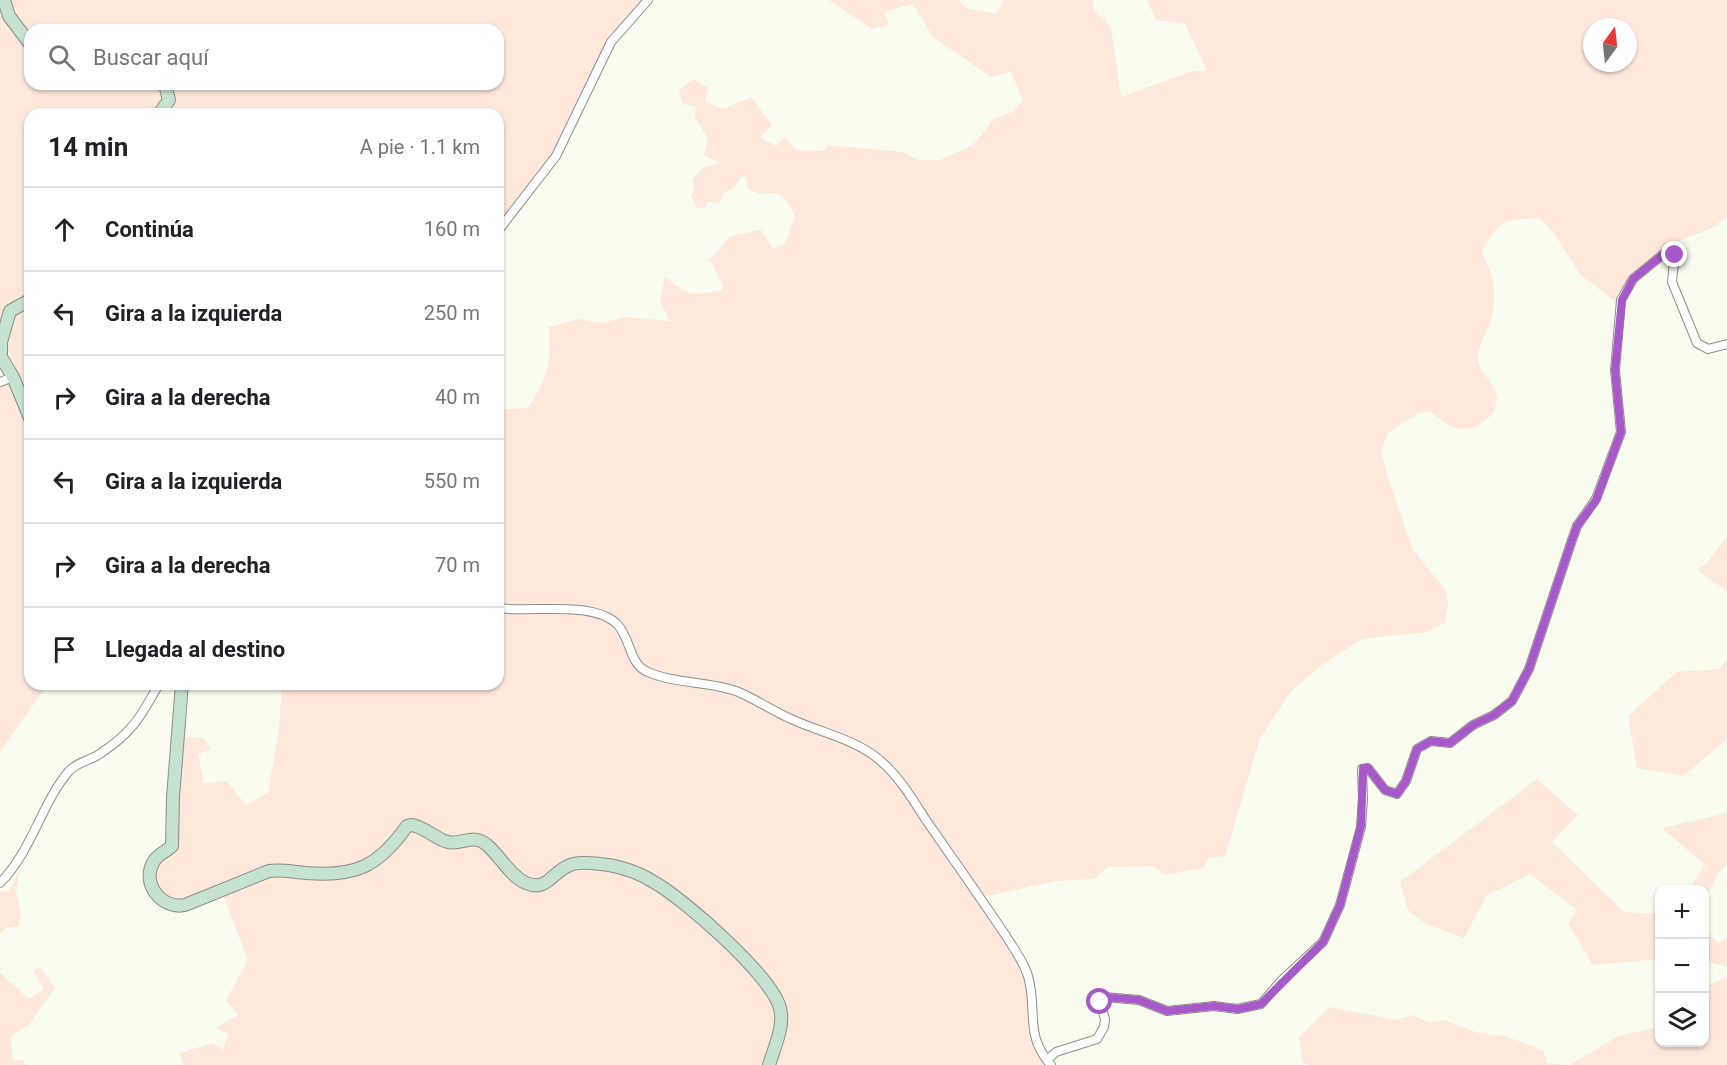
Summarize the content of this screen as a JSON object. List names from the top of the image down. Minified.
{"north":"top","page":{"search":"Buscar aquí","heading":["14 min","A pie · 1.1 km"],"list":[["Continúa","160 m"],["Gira a la izquierda","250 m"],["Gira a la derecha","40 m"],["Gira a la izquierda","550 m"],["Gira a la derecha","70 m"],"Llegada al destino"],"map_buttons":["+","−"]}}
